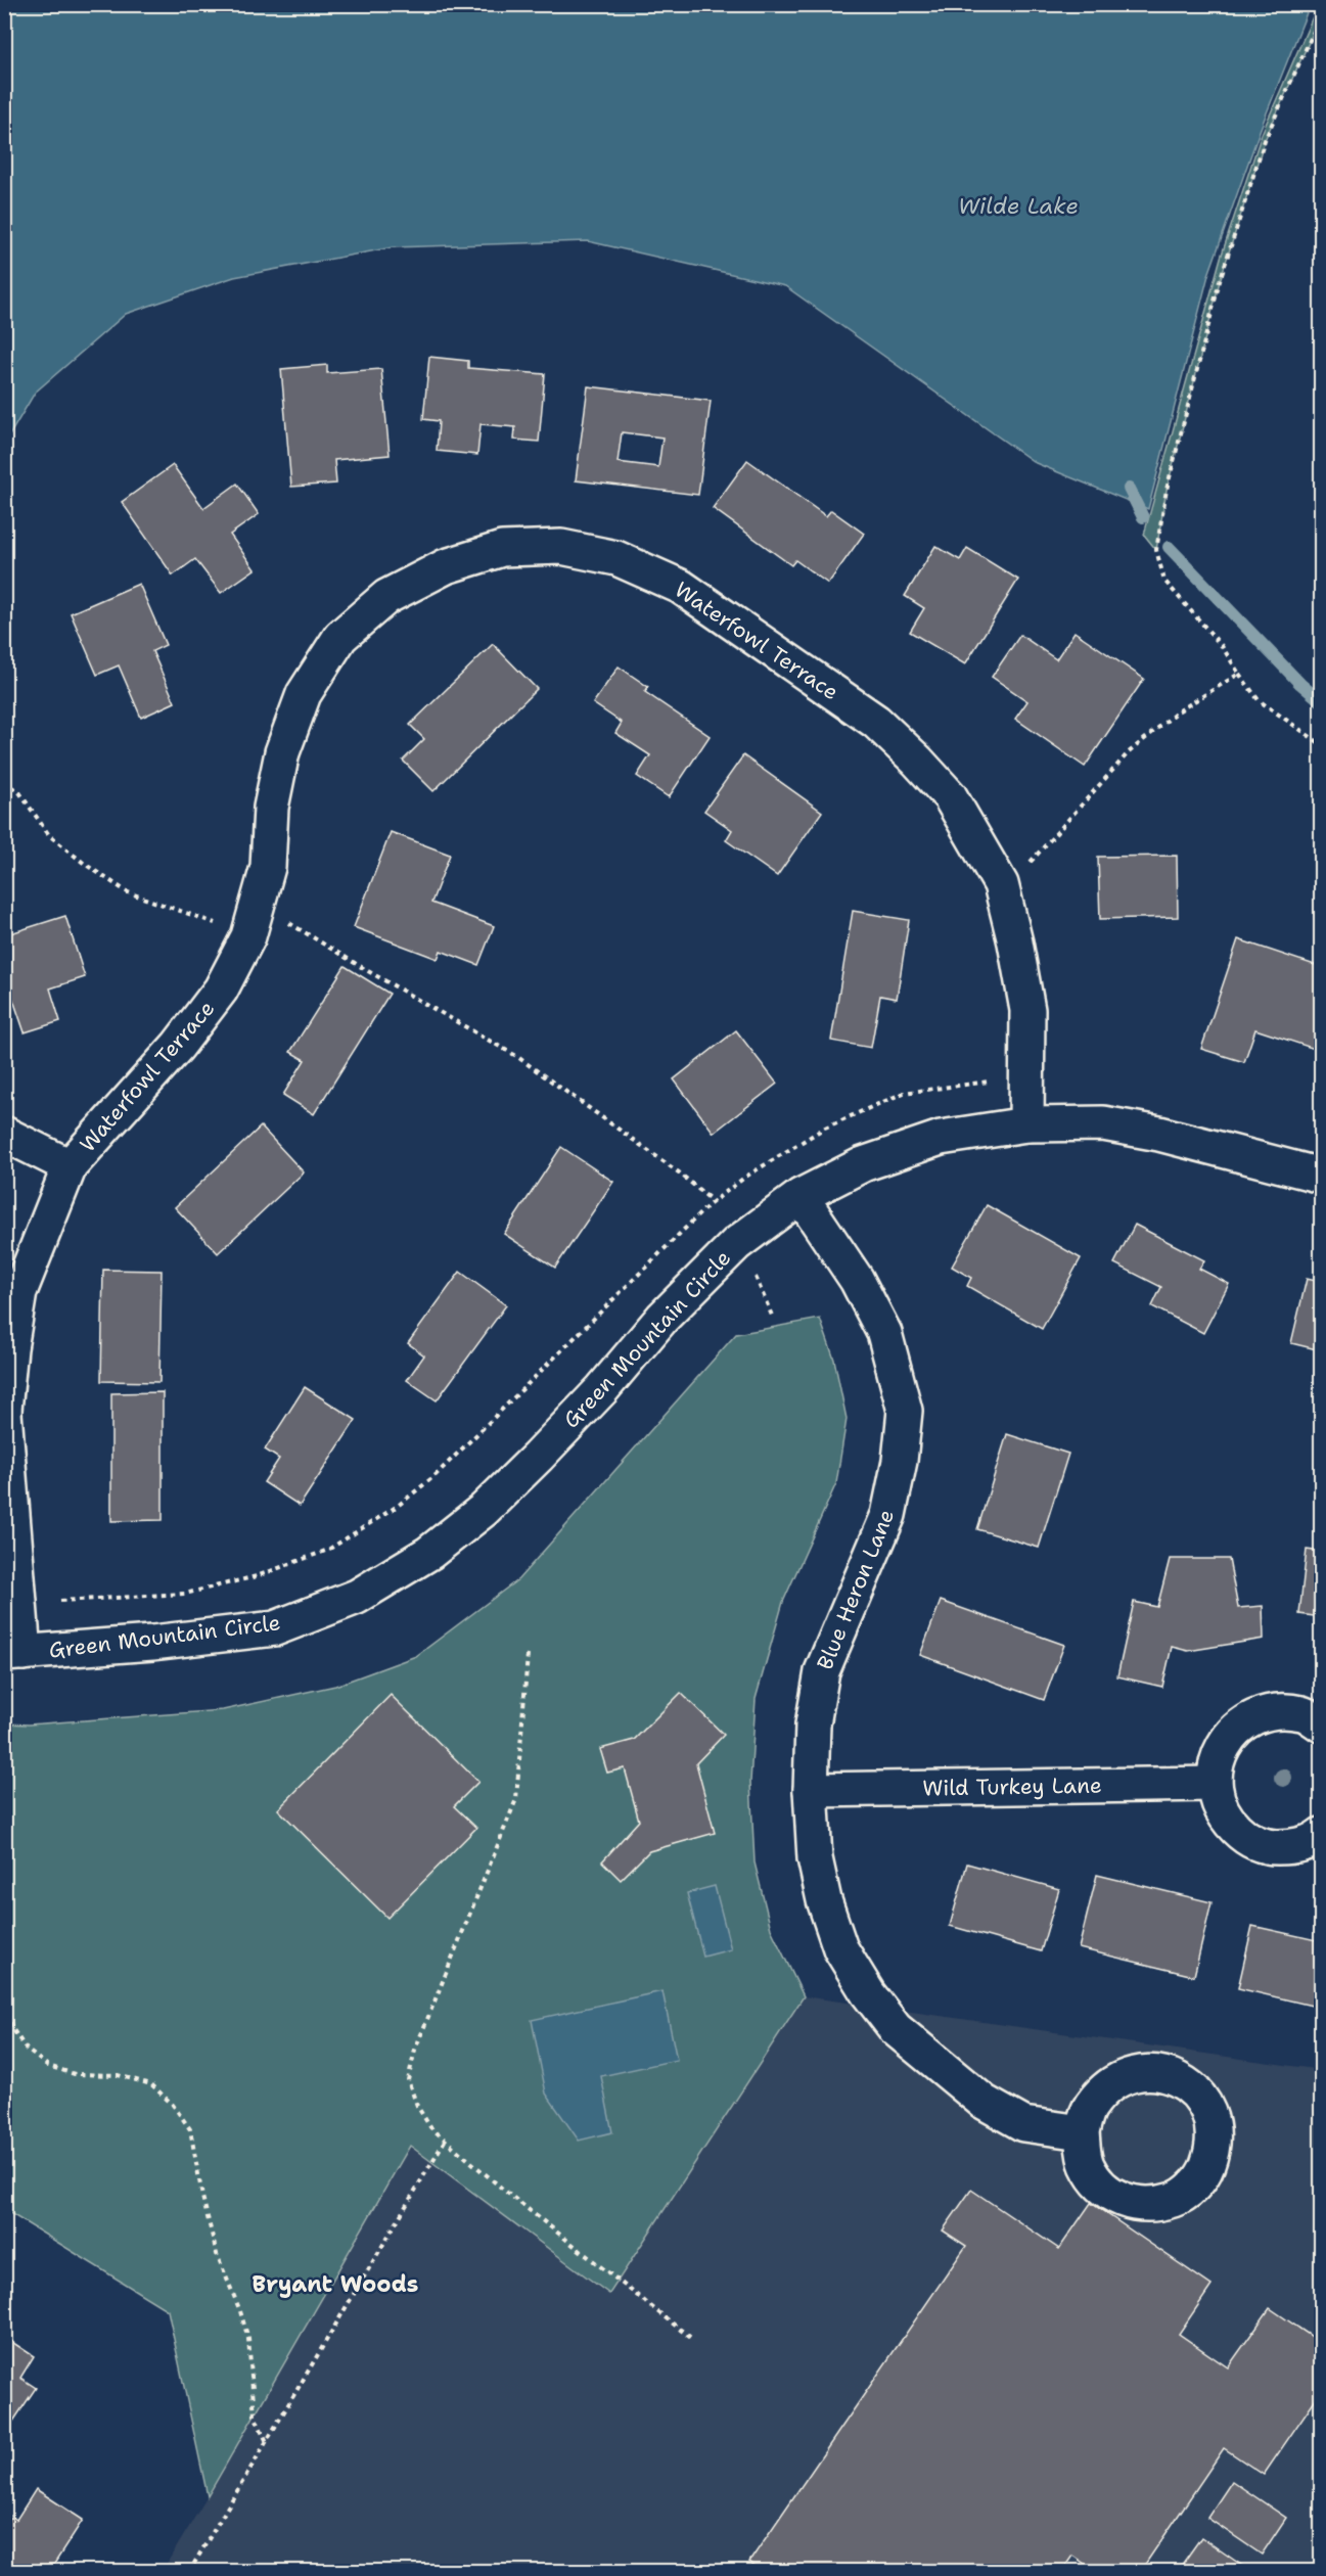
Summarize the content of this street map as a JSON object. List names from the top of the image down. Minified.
{"streets":{"street":["Waterfowl Terrace","Green Mountain Circle","Blue Heron Lane","Wild Turkey Lane"]},"crossings":[["Waterfowl Terrace","Green Mountain Circle"],["Green Mountain Circle","Blue Heron Lane"],["Blue Heron Lane","Wild Turkey Lane"]],"districts":["Bryant Woods"],"water":["Wilde Lake"]}
